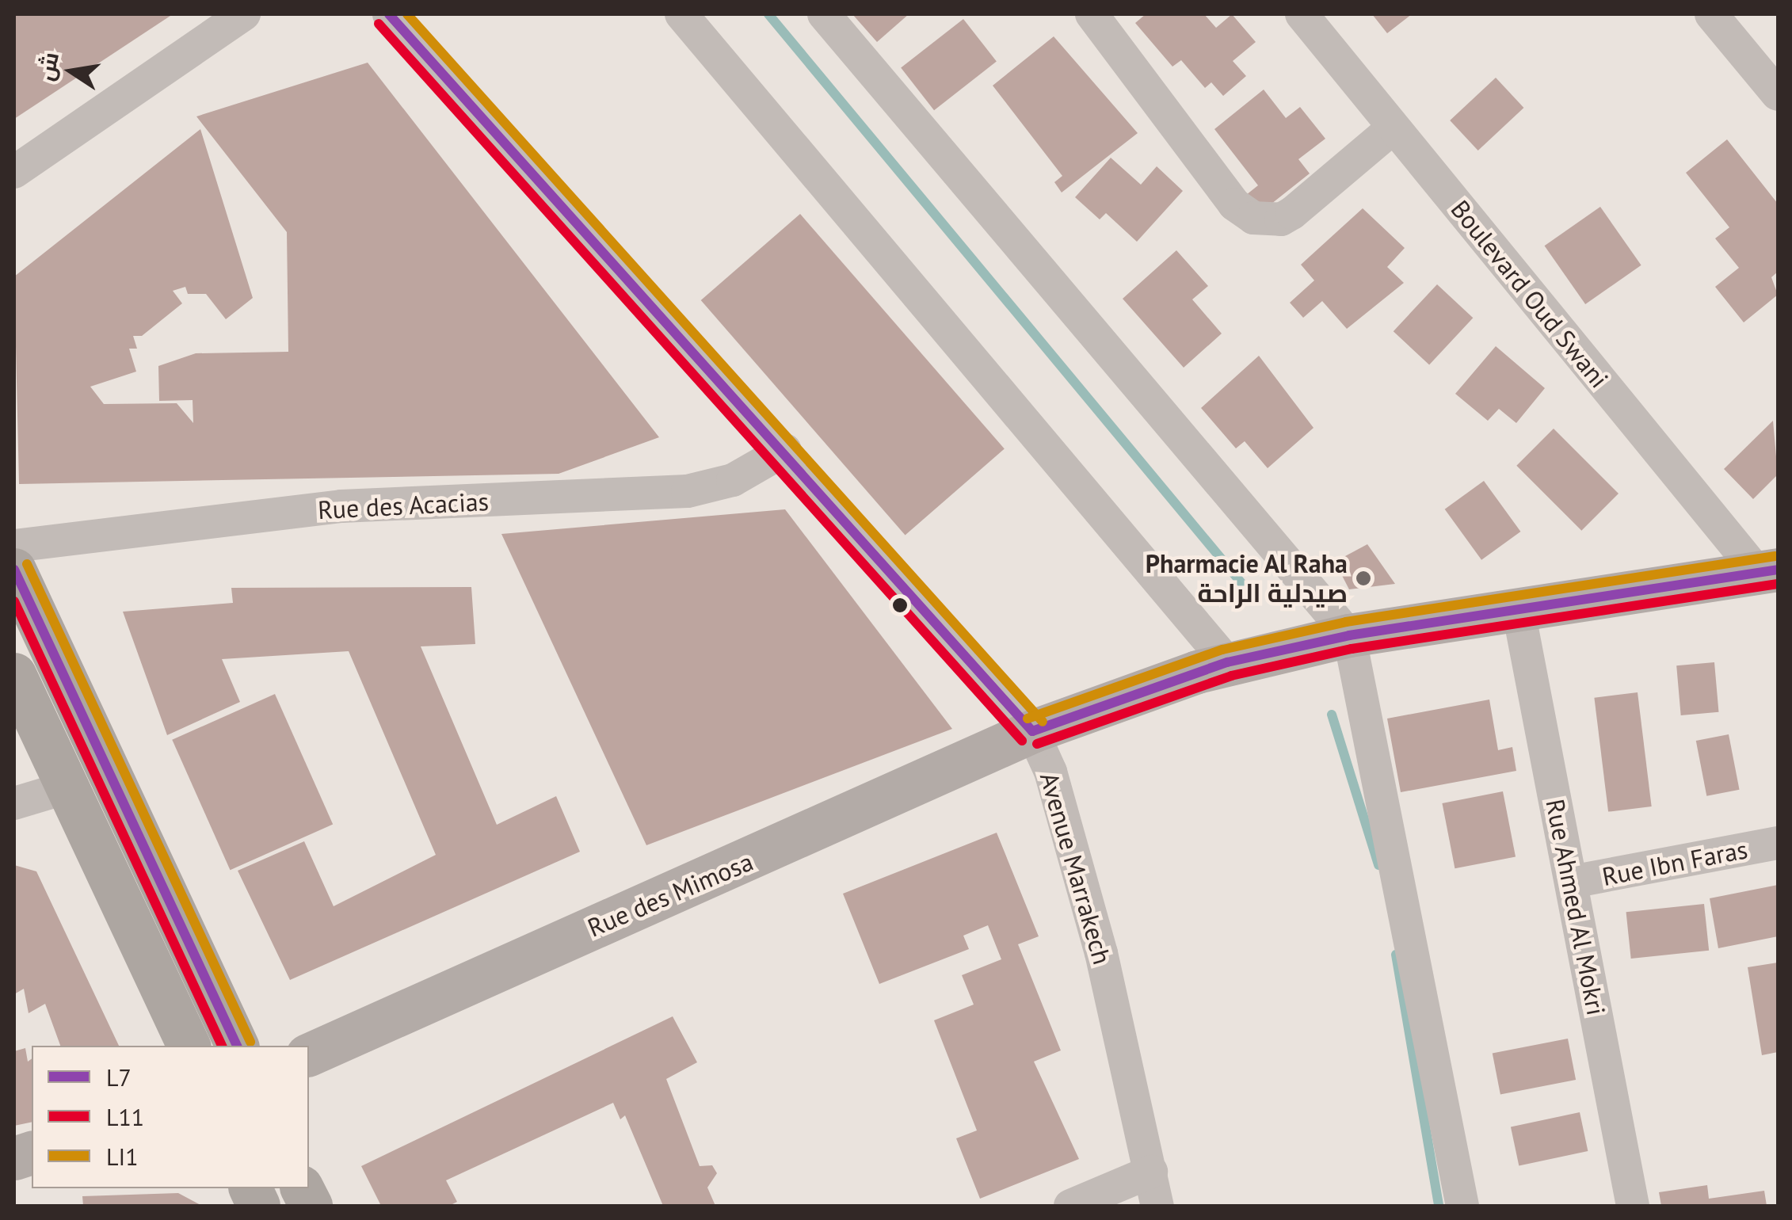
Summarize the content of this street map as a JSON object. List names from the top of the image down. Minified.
{"streets":{"main road":["Rue des Mimosa"],"street":["Boulevard Oud Swani","Rue des Acacias","Rue Ibn Faras","Avenue Marrakech","Rue Ahmed Al Mokri"]},"crossings":[["Boulevard Oud Swani","Rue des Mimosa"],["Rue des Acacias","Avenue Marrakech"],["Rue Ibn Faras","Rue Ahmed Al Mokri"],["Avenue Marrakech","Rue des Mimosa"],["Rue des Mimosa","Rue Ahmed Al Mokri"]],"places":["Pharmacie Al Raha صيدلية الراحة"],"lines":["transit line L7","transit line LI1","transit line L11"],"legend":["L7","L11","LI1"],"north":"left"}
